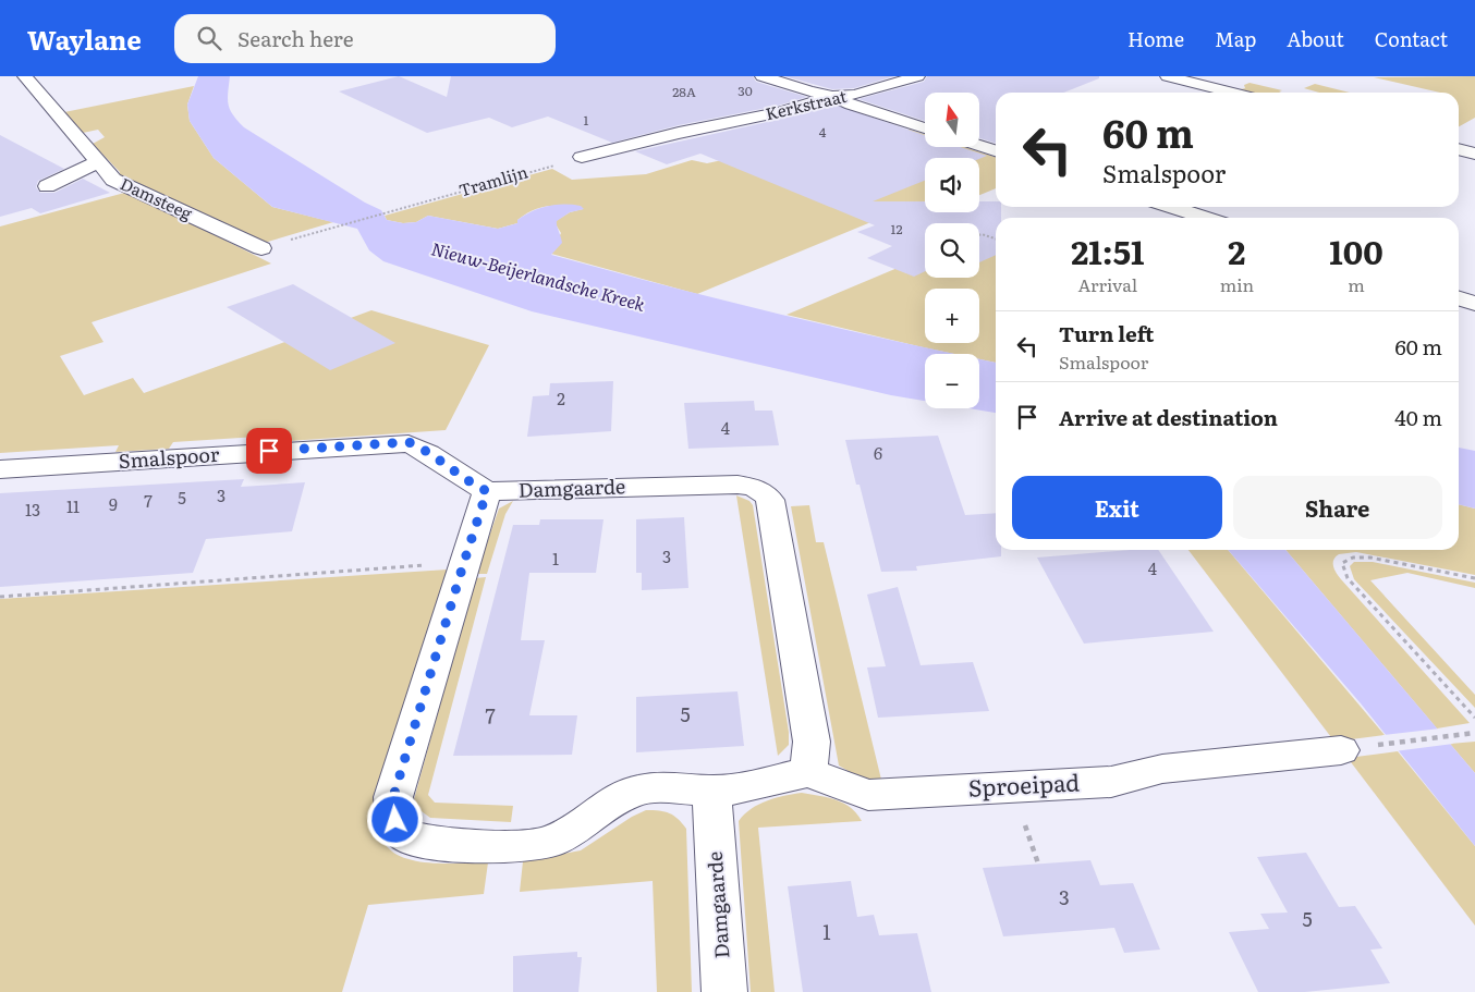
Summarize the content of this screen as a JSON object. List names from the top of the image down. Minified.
{"streets":{"street":["Kerkstraat","Damsteeg","Smalspoor","Damgaarde","Sproeipad"],"path":["Tramlijn"]},"crossings":[["Kerkstraat","Tramlijn"],["Tramlijn","Damsteeg"],["Smalspoor","Damgaarde"],["Damgaarde","Sproeipad"]],"water":["Nieuw-Beijerlandsche Kreek"],"house_numbers":["30","28A","1","4","12","2","4","6","3","5","7","9","11","13","3","1","4","5","7","3","5","1"],"north":"top","page":{"header":"Waylane","search":"Search here","nav":["Home","Map","About","Contact"],"map_buttons":["+","−"],"turn":["60 m","Smalspoor"],"eta":["21:51","Arrival","2","min","100","m"],"list":[{"name":"Turn left","note":"Smalspoor","value":"60 m"},{"name":"Arrive at destination","value":"40 m"}],"buttons":["Exit","Share"]}}
